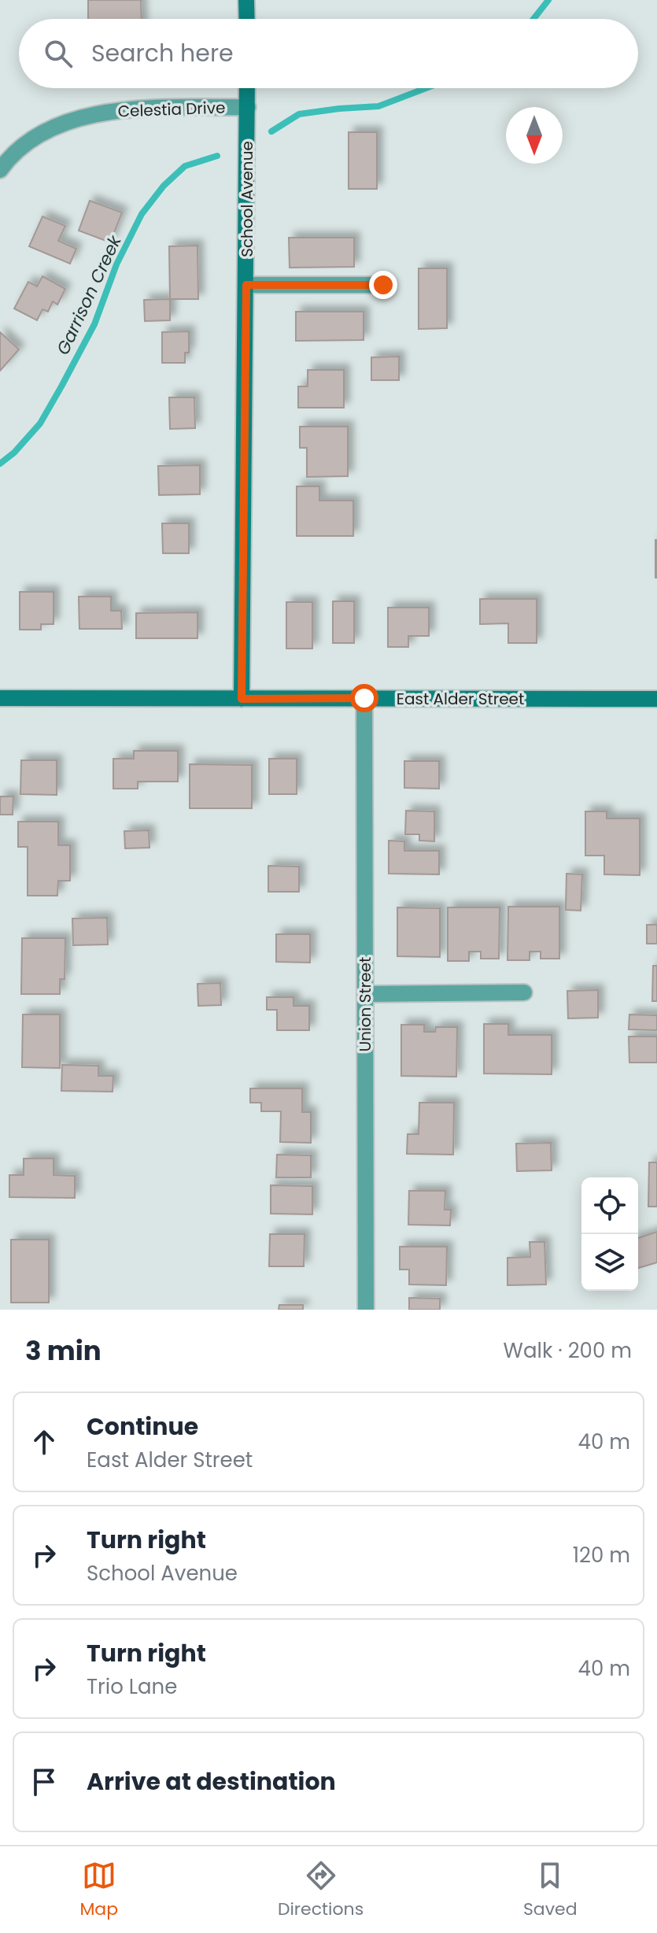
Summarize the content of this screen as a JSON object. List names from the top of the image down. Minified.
{"streets":{"main road":["School Avenue","East Alder Street"],"street":["Celestia Drive","Union Street"]},"crossings":[["Celestia Drive","School Avenue"],["School Avenue","East Alder Street"],["East Alder Street","Union Street"]],"water":["Garrison Creek"],"north":"bottom","page":{"search":"Search here","heading":["3 min","Walk · 200 m"],"list":[["Continue","East Alder Street","40 m"],["Turn right","School Avenue","120 m"],["Turn right","Trio Lane","40 m"],"Arrive at destination"],"nav":["Map","Directions","Saved"]}}
